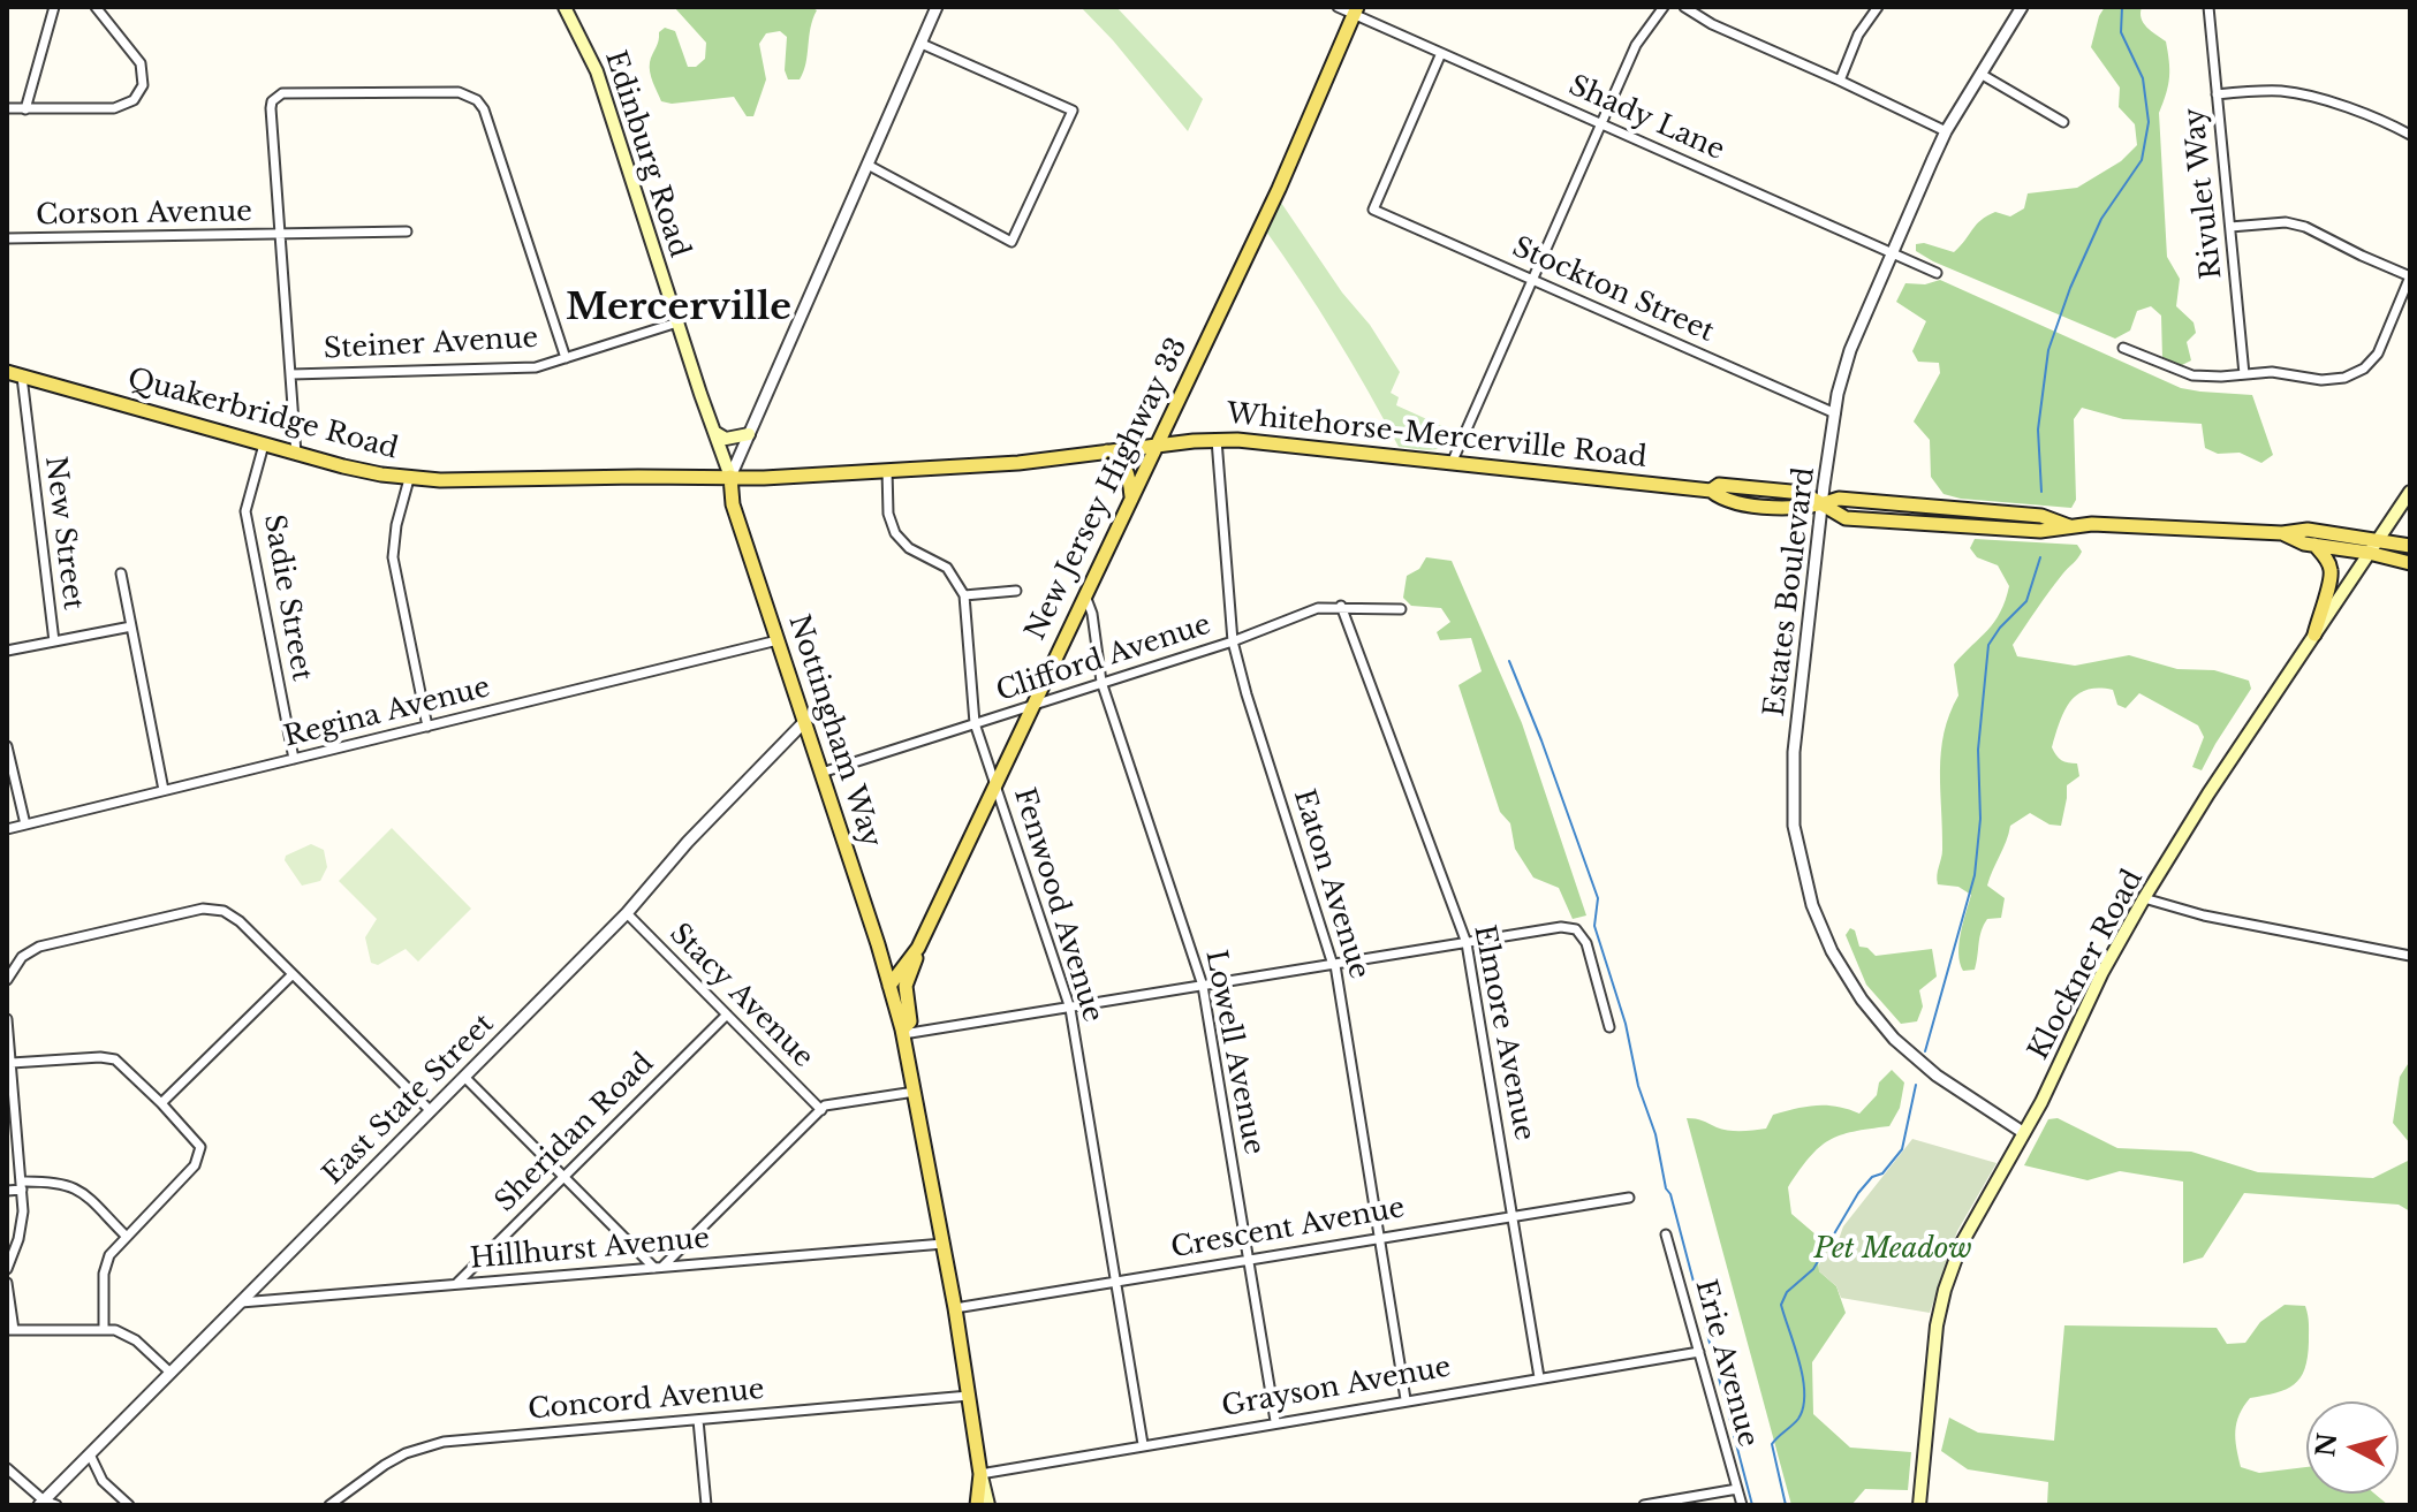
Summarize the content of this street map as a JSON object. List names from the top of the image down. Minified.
{"streets":{"main road":["Edinburg Road","Quakerbridge Road","Whitehorse-Mercerville Road","New Jersey Highway 33","Nottingham Way","Klockner Road"],"street":["Shady Lane","Rivulet Way","Corson Avenue","Stockton Street","Steiner Avenue","New Street","Estates Boulevard","Sadie Street","Clifford Avenue","Regina Avenue","Eaton Avenue","Fenwood Avenue","Stacy Avenue","Elmore Avenue","Lowell Avenue","East State Street","Sheridan Road","Crescent Avenue","Hillhurst Avenue","Erie Avenue","Grayson Avenue","Concord Avenue"]},"crossings":[["Shady Lane","Stockton Street"],["Shady Lane","New Jersey Highway 33"],["Shady Lane","Estates Boulevard"],["Edinburg Road","Steiner Avenue"],["Edinburg Road","Quakerbridge Road"],["Edinburg Road","Nottingham Way"],["Stockton Street","Estates Boulevard"],["Quakerbridge Road","Whitehorse-Mercerville Road"],["Quakerbridge Road","New Street"],["Quakerbridge Road","Sadie Street"],["Quakerbridge Road","Nottingham Way"],["Whitehorse-Mercerville Road","New Jersey Highway 33"],["Whitehorse-Mercerville Road","Estates Boulevard"],["Whitehorse-Mercerville Road","Eaton Avenue"],["Whitehorse-Mercerville Road","Klockner Road"],["New Jersey Highway 33","Clifford Avenue"],["New Jersey Highway 33","Nottingham Way"],["New Jersey Highway 33","Fenwood Avenue"],["New Jersey Highway 33","Lowell Avenue"],["Estates Boulevard","Klockner Road"],["Sadie Street","Regina Avenue"],["Clifford Avenue","Nottingham Way"],["Clifford Avenue","Eaton Avenue"],["Clifford Avenue","Fenwood Avenue"],["Clifford Avenue","Elmore Avenue"],["Clifford Avenue","Lowell Avenue"],["Regina Avenue","Nottingham Way"],["Nottingham Way","East State Street"],["Nottingham Way","Crescent Avenue"],["Nottingham Way","Hillhurst Avenue"],["Nottingham Way","Grayson Avenue"],["Nottingham Way","Concord Avenue"],["Eaton Avenue","Crescent Avenue"],["Eaton Avenue","Grayson Avenue"],["Fenwood Avenue","Crescent Avenue"],["Fenwood Avenue","Grayson Avenue"],["Stacy Avenue","East State Street"],["Stacy Avenue","Sheridan Road"],["Elmore Avenue","Crescent Avenue"],["Elmore Avenue","Grayson Avenue"],["Lowell Avenue","Crescent Avenue"],["Lowell Avenue","Grayson Avenue"],["East State Street","Hillhurst Avenue"],["Sheridan Road","Hillhurst Avenue"],["Erie Avenue","Grayson Avenue"]],"districts":["Mercerville"],"parks":["Pet Meadow"],"north":"left"}
